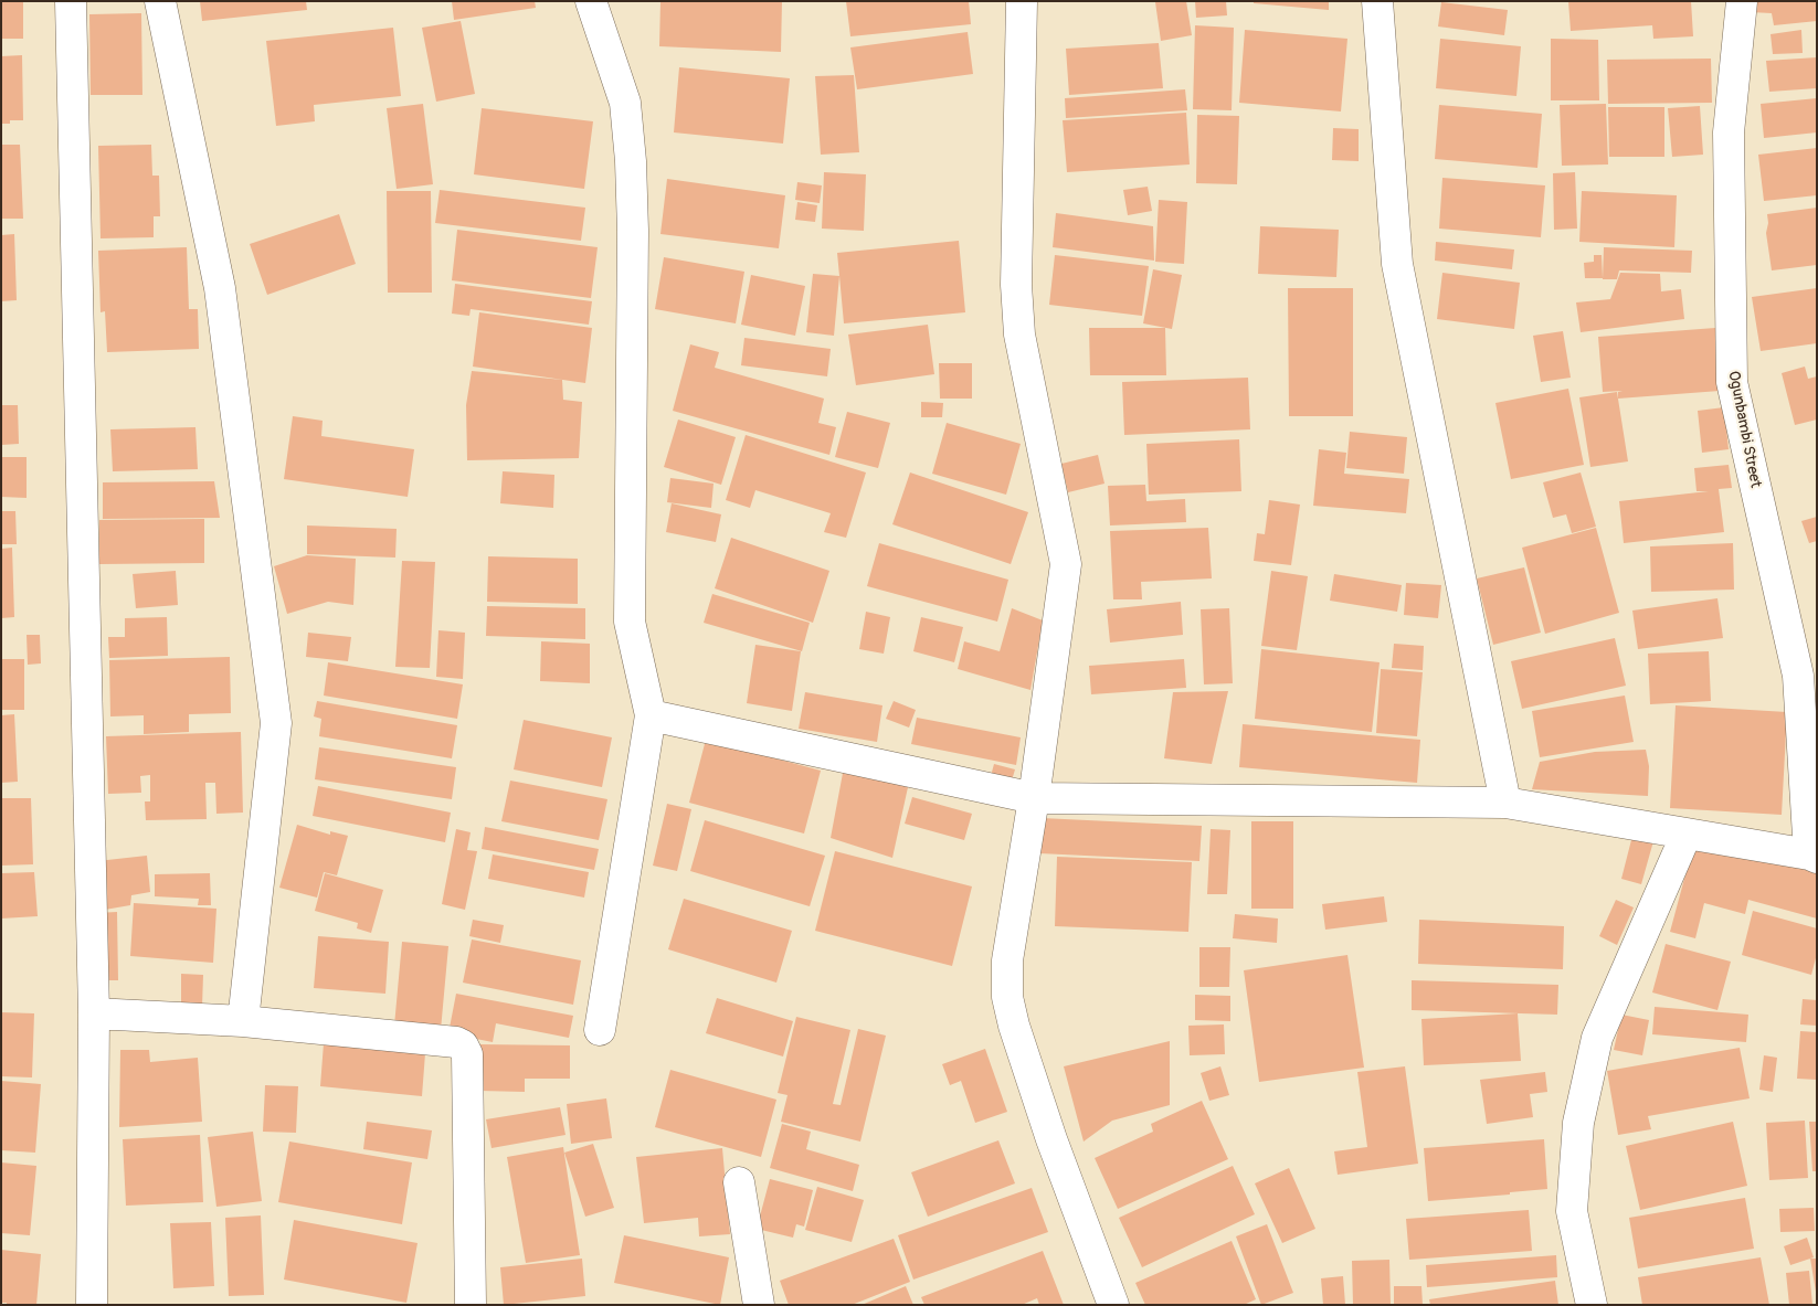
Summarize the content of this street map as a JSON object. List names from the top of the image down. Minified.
{"streets":{"street":["Ogunbambi Street"]}}
